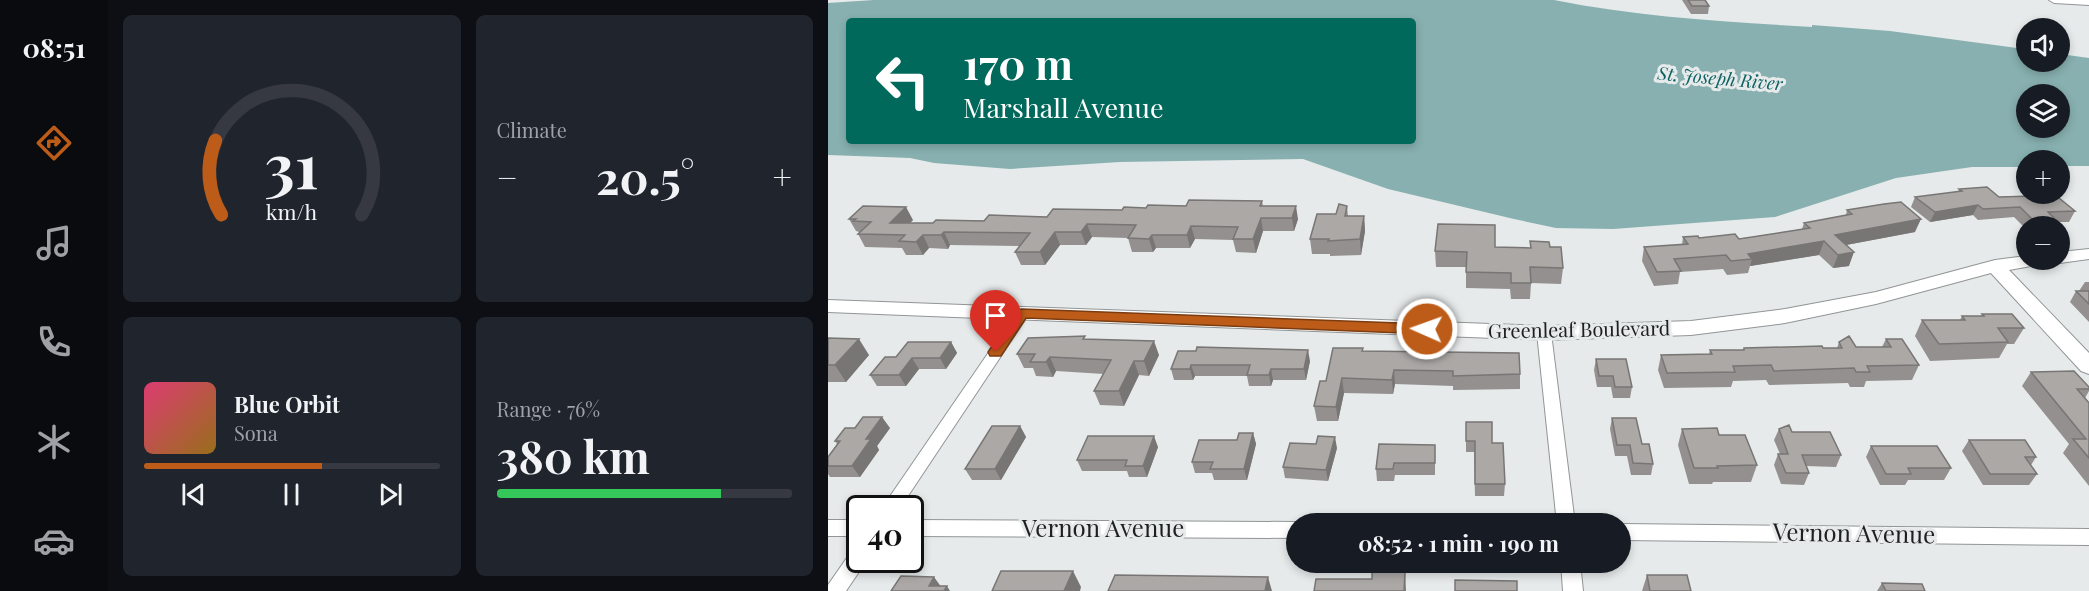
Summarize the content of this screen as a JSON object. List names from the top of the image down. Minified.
{"streets":{"street":["Greenleaf Boulevard","Vernon Avenue"]},"water":["St. Joseph River"],"page":{"tabs":"08:51","tile":["Climate",["Range · 76%","380 km"]],"map_buttons":["+","−"],"turn":["170 m","Marshall Avenue"],"heat":["−","20.5°","+"],"song":["Blue Orbit","Sona"],"limit":"40","trip":"08:52 · 1 min · 190 m","gauge":["31","km/h"]}}
